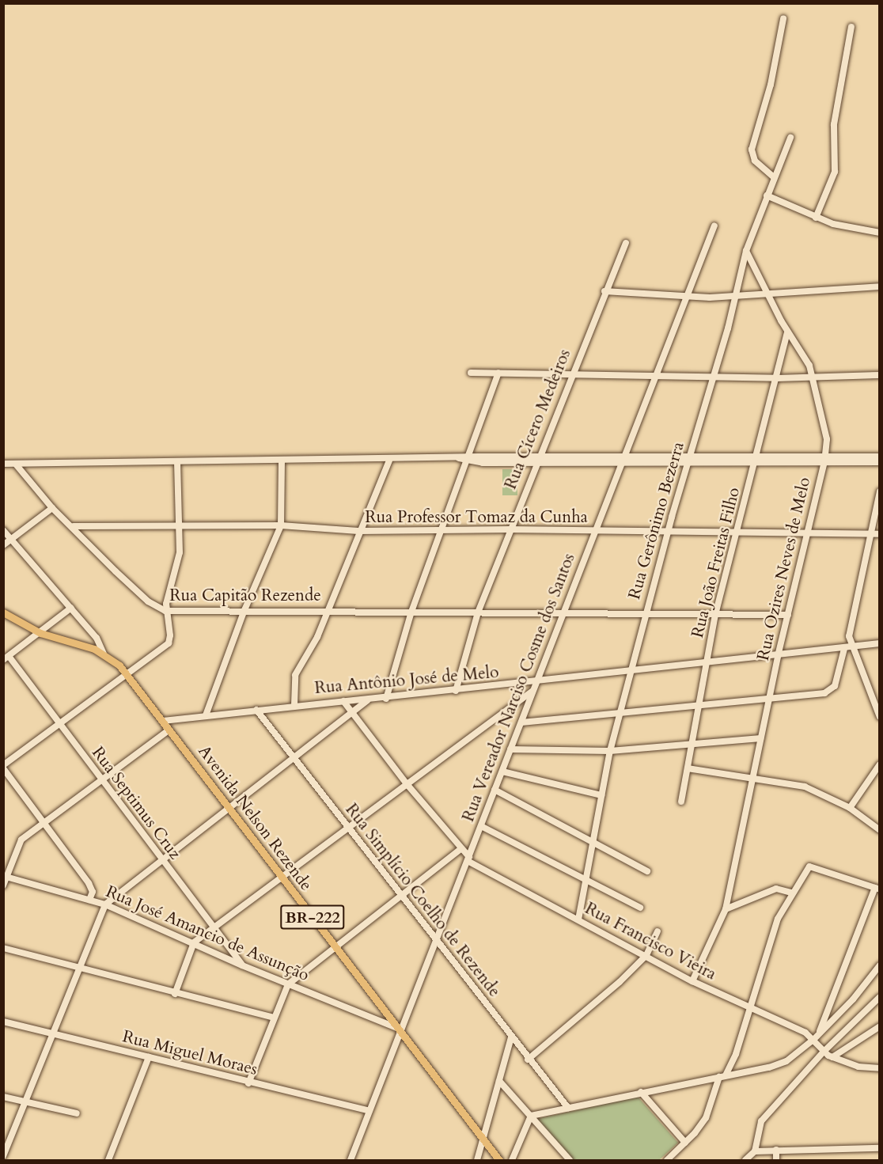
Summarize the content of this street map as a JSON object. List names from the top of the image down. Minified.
{"streets":{"main road":["Avenida Nelson Rezende","BR-222"],"street":["Rua Cícero Medeiros","Rua Professor Tomaz da Cunha","Rua Gerônimo Bezerra","Rua João Freitas Filho","Rua Ozires Neves de Melo","Rua Capitão Rezende","Rua Antônio José de Melo","Rua Vereador Narciso Cosme dos Santos","Rua Septimus Cruz","Rua Simplício Coelho de Rezende","Rua José Amancio de Assunção","Rua Francisco Vieira","Rua Miguel Moraes"]},"crossings":[["Rua Cícero Medeiros","Rua Professor Tomaz da Cunha"],["Rua Cícero Medeiros","Rua Capitão Rezende"],["Rua Cícero Medeiros","Rua Antônio José de Melo"],["Rua Professor Tomaz da Cunha","Rua Gerônimo Bezerra"],["Rua Professor Tomaz da Cunha","Rua João Freitas Filho"],["Rua Professor Tomaz da Cunha","Rua Ozires Neves de Melo"],["Rua Professor Tomaz da Cunha","Rua Capitão Rezende"],["Rua Professor Tomaz da Cunha","Rua Vereador Narciso Cosme dos Santos"],["Rua Gerônimo Bezerra","Rua Ozires Neves de Melo"],["Rua Gerônimo Bezerra","Rua Capitão Rezende"],["Rua Gerônimo Bezerra","Rua Antônio José de Melo"],["Rua Gerônimo Bezerra","Rua Francisco Vieira"],["Rua João Freitas Filho","Rua Ozires Neves de Melo"],["Rua João Freitas Filho","Rua Capitão Rezende"],["Rua João Freitas Filho","Rua Antônio José de Melo"],["Rua Ozires Neves de Melo","Rua Capitão Rezende"],["Rua Ozires Neves de Melo","Rua Antônio José de Melo"],["Rua Ozires Neves de Melo","Rua Francisco Vieira"],["Rua Capitão Rezende","Rua Vereador Narciso Cosme dos Santos"],["Rua Antônio José de Melo","Rua Vereador Narciso Cosme dos Santos"],["Rua Antônio José de Melo","Avenida Nelson Rezende"],["Rua Antônio José de Melo","Rua Simplício Coelho de Rezende"],["Rua Antônio José de Melo","Rua Francisco Vieira"],["Rua Vereador Narciso Cosme dos Santos","Avenida Nelson Rezende"],["Rua Vereador Narciso Cosme dos Santos","Rua Simplício Coelho de Rezende"],["Rua Vereador Narciso Cosme dos Santos","Rua José Amancio de Assunção"],["Rua Vereador Narciso Cosme dos Santos","Rua Francisco Vieira"],["Rua Vereador Narciso Cosme dos Santos","Rua Miguel Moraes"],["Rua Septimus Cruz","Rua José Amancio de Assunção"],["Avenida Nelson Rezende","BR-222"],["Avenida Nelson Rezende","Rua José Amancio de Assunção"]]}
